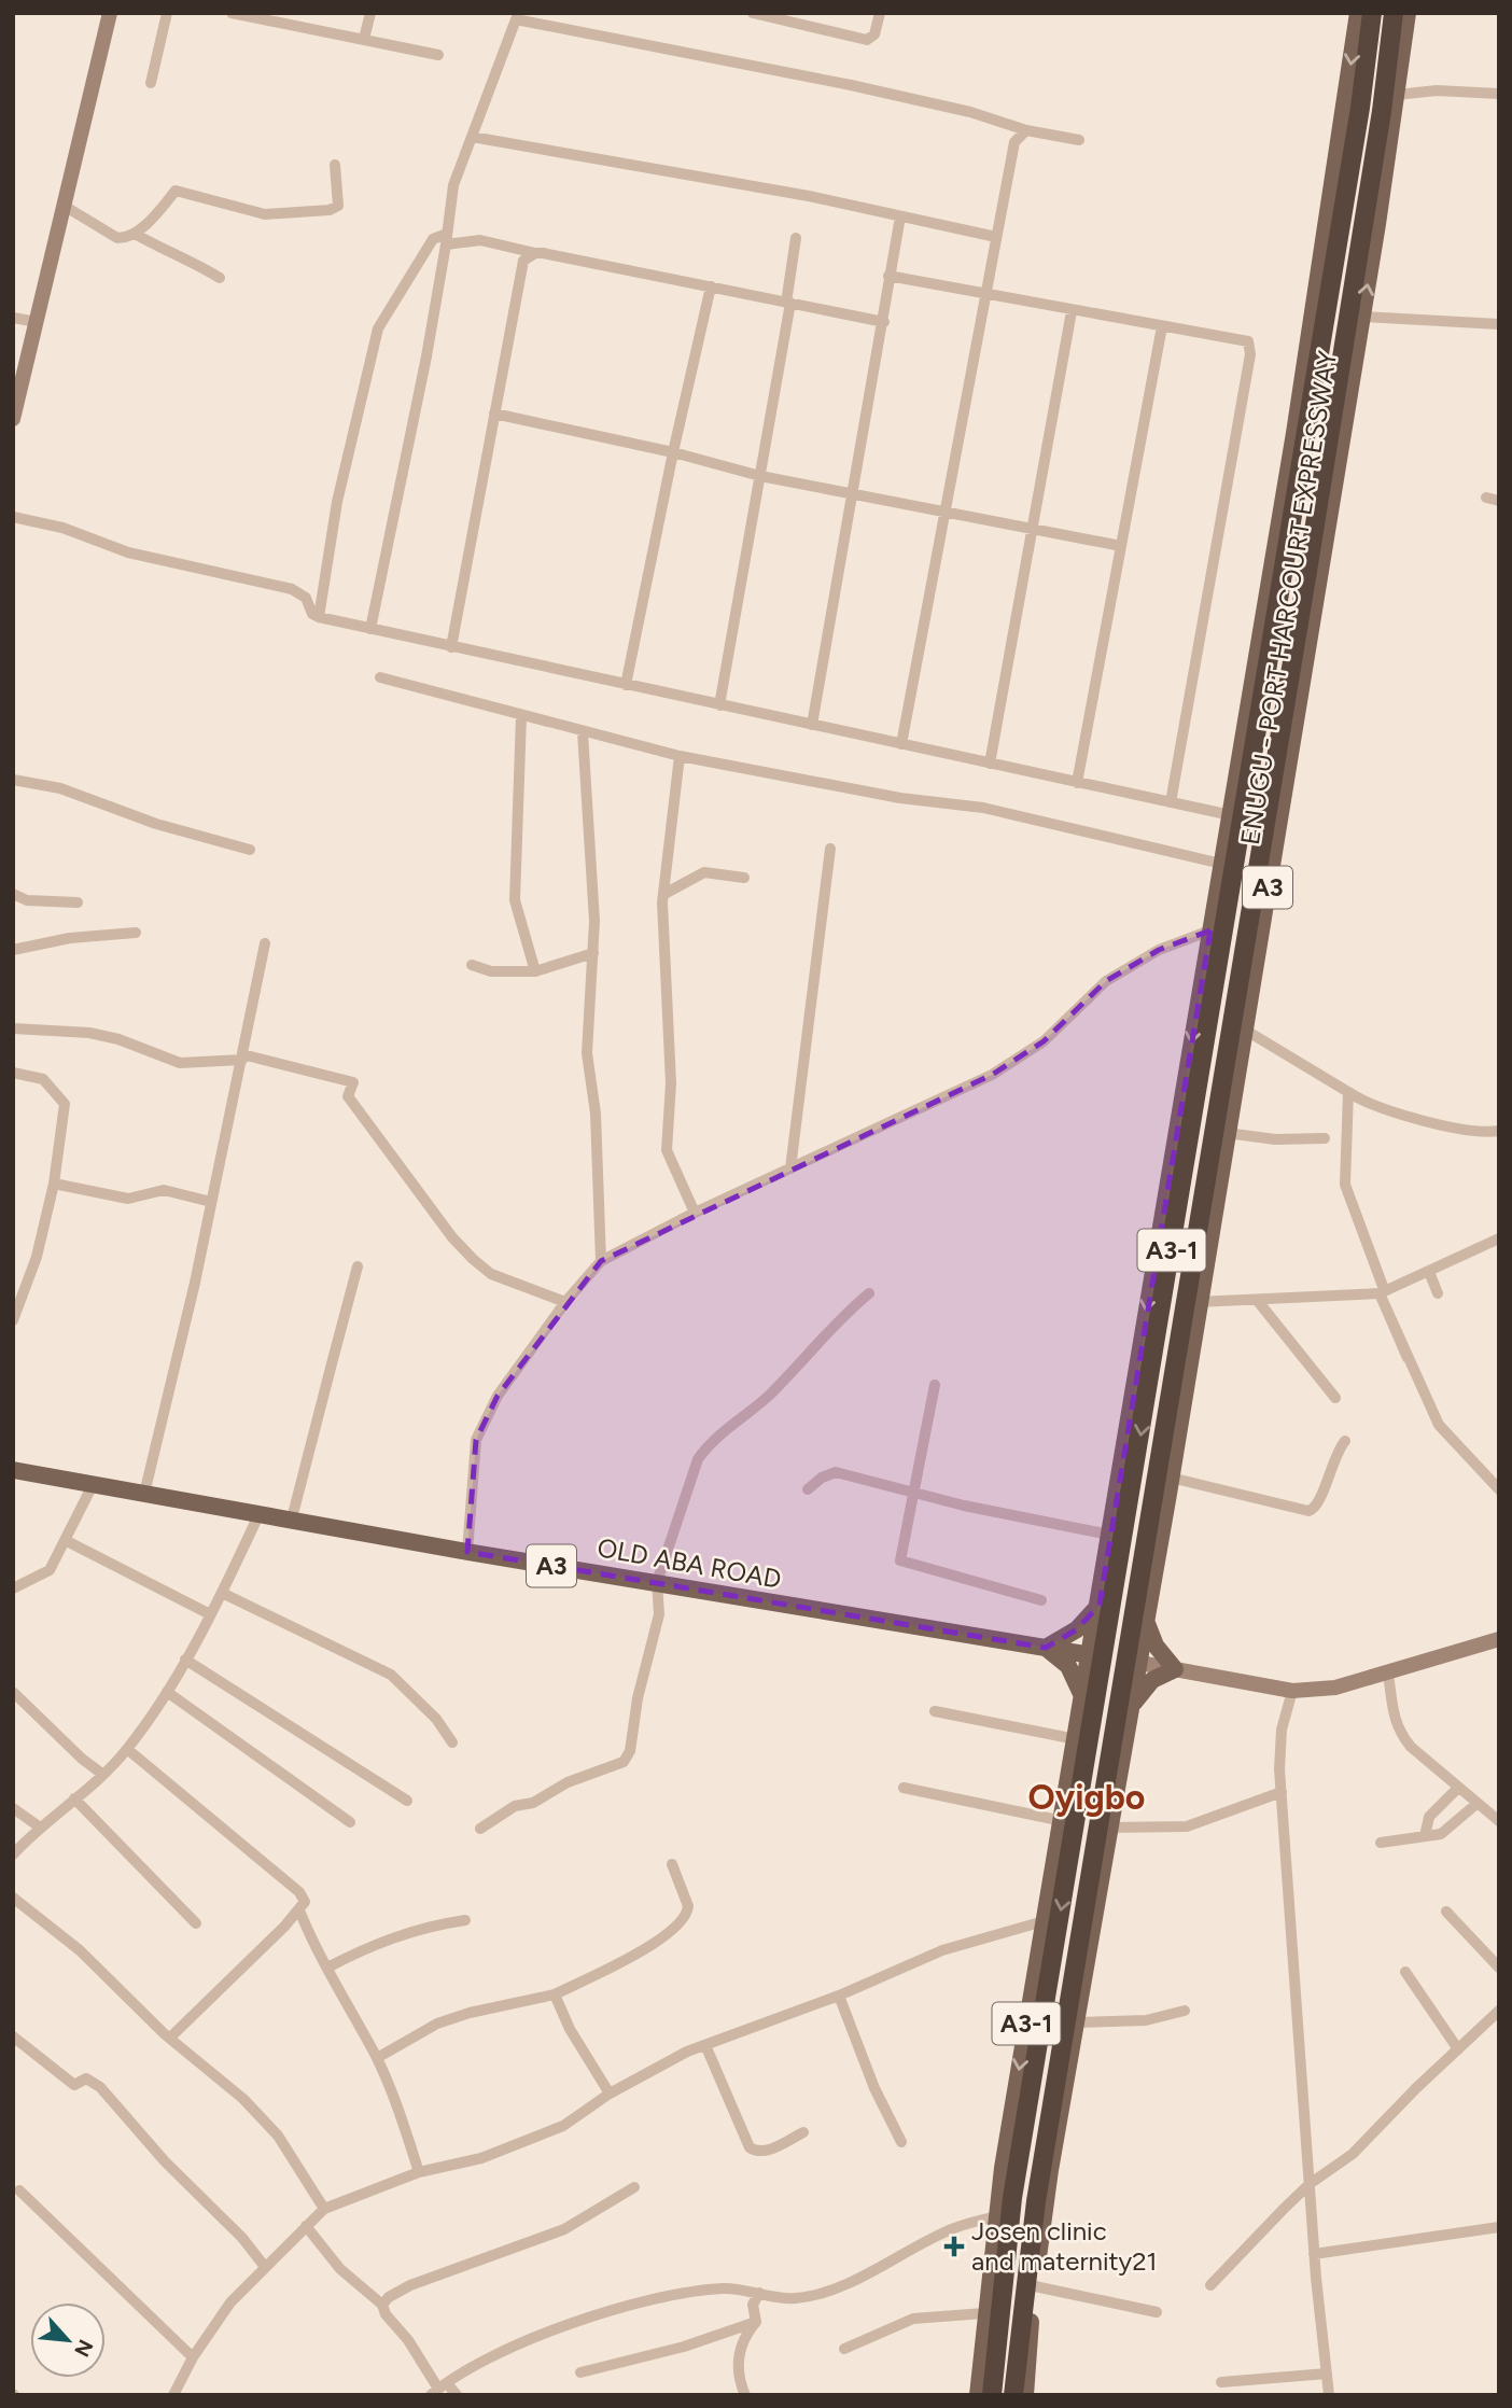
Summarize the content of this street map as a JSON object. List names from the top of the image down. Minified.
{"streets":{"highway":["ENUGU - PORT HARCOURT EXPRESSWAY","A3","A3-1"],"main road":["OLD ABA ROAD"]},"crossings":[["ENUGU - PORT HARCOURT EXPRESSWAY","OLD ABA ROAD"]],"districts":["Oyigbo"],"places":{"health":["Josen clinic and maternity21"]},"north":"bottom right"}
